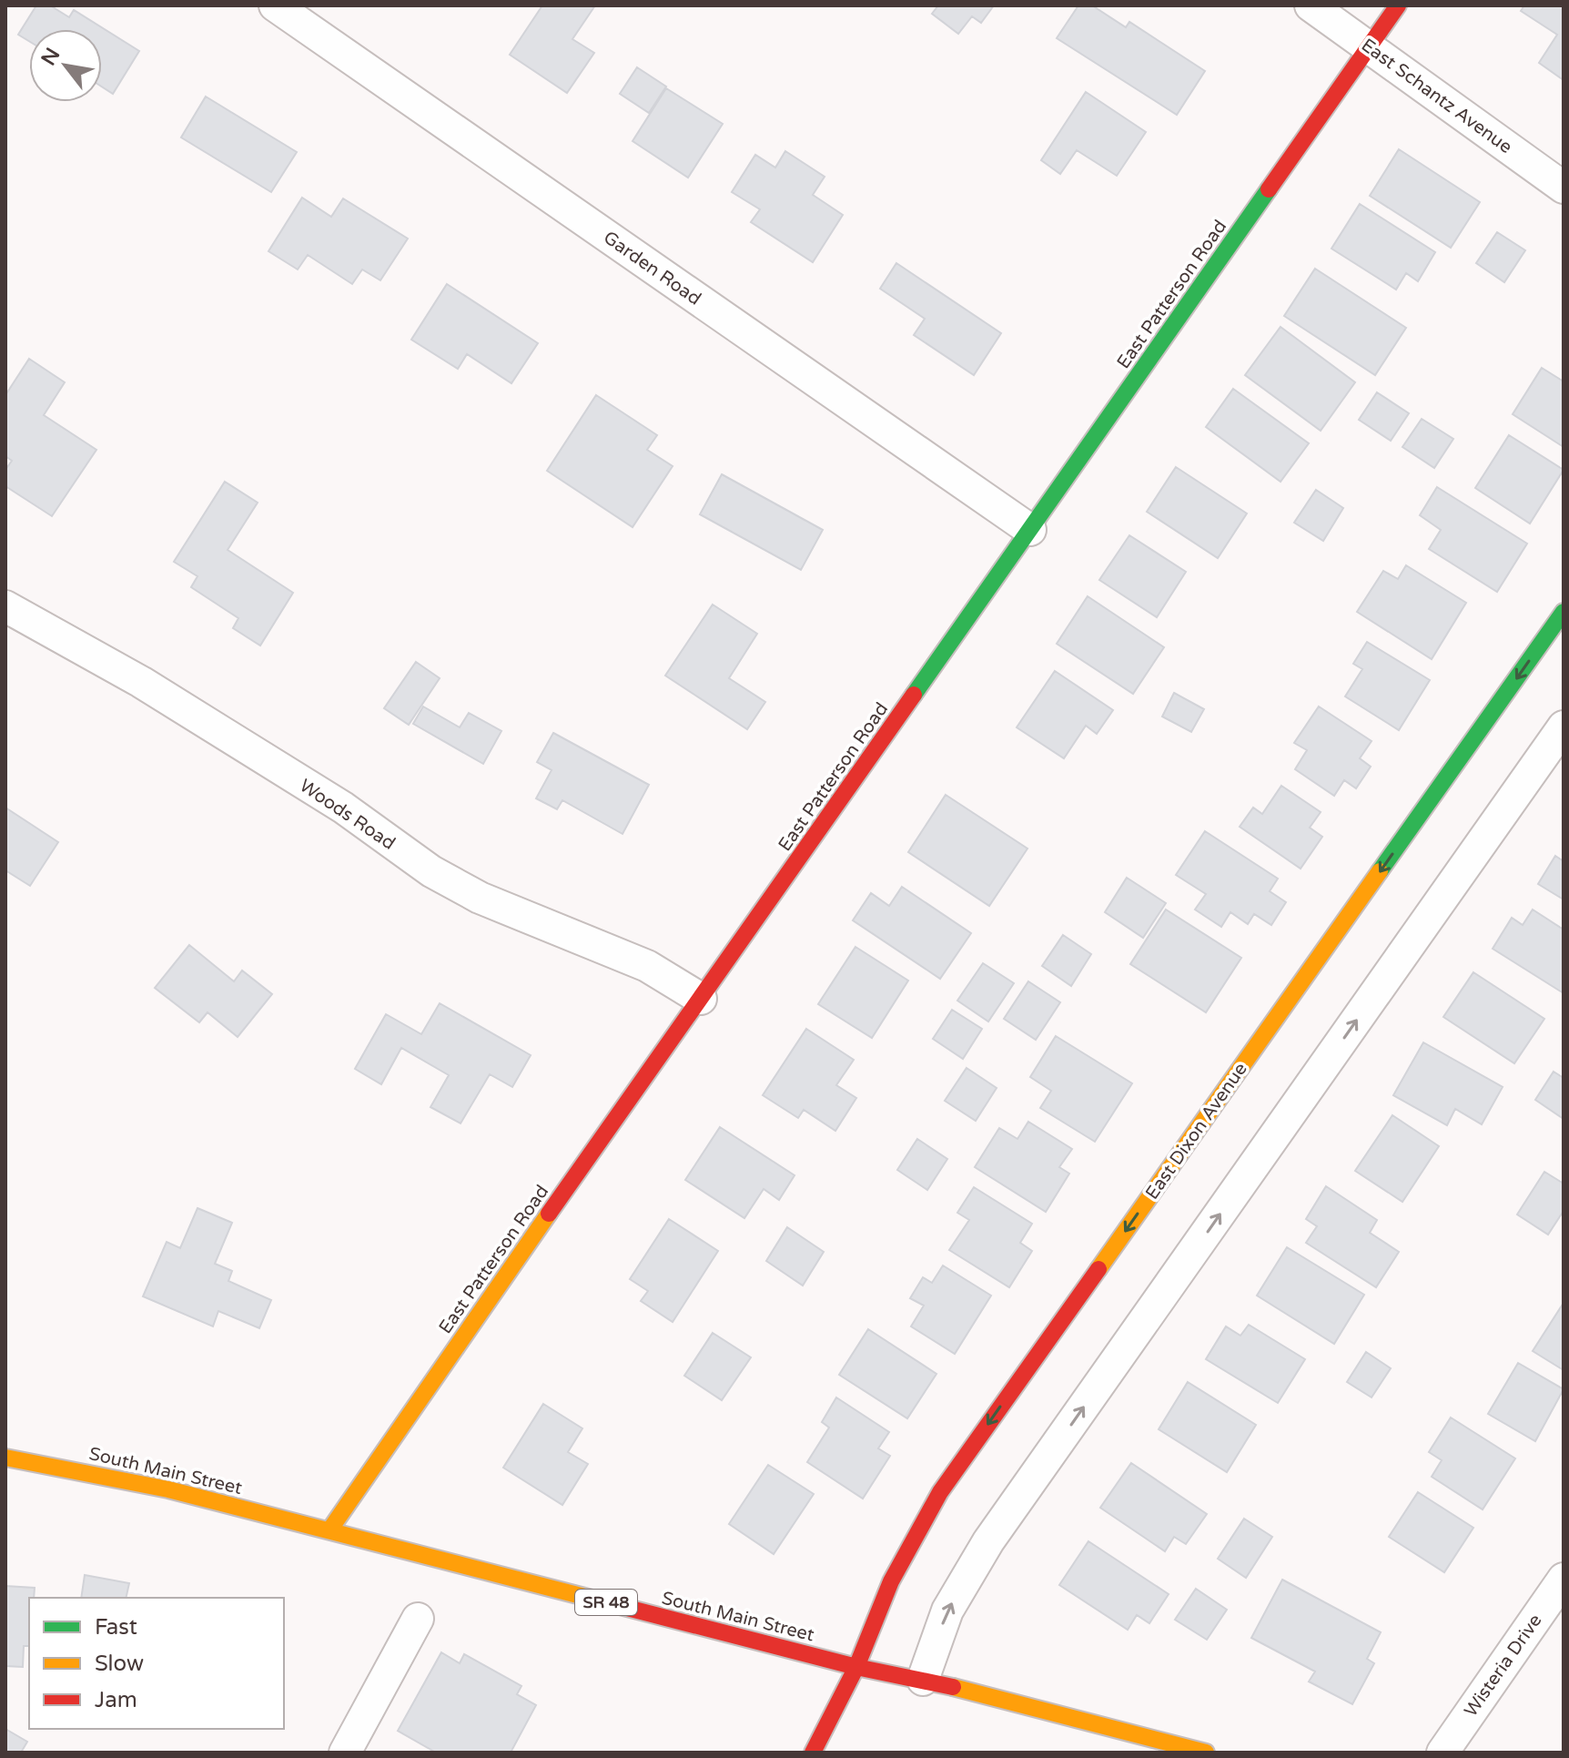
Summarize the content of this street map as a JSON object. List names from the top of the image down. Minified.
{"streets":{"main road":["East Patterson Road","East Dixon Avenue","South Main Street","SR 48"],"street":["East Schantz Avenue","Garden Road","Woods Road","Wisteria Drive"]},"crossings":[["East Schantz Avenue","East Patterson Road"],["Garden Road","East Patterson Road"],["East Patterson Road","Woods Road"],["East Patterson Road","South Main Street"],["East Dixon Avenue","South Main Street"]],"one_way":["East Dixon Avenue"],"legend":["Fast","Slow","Jam"],"north":"top left"}
